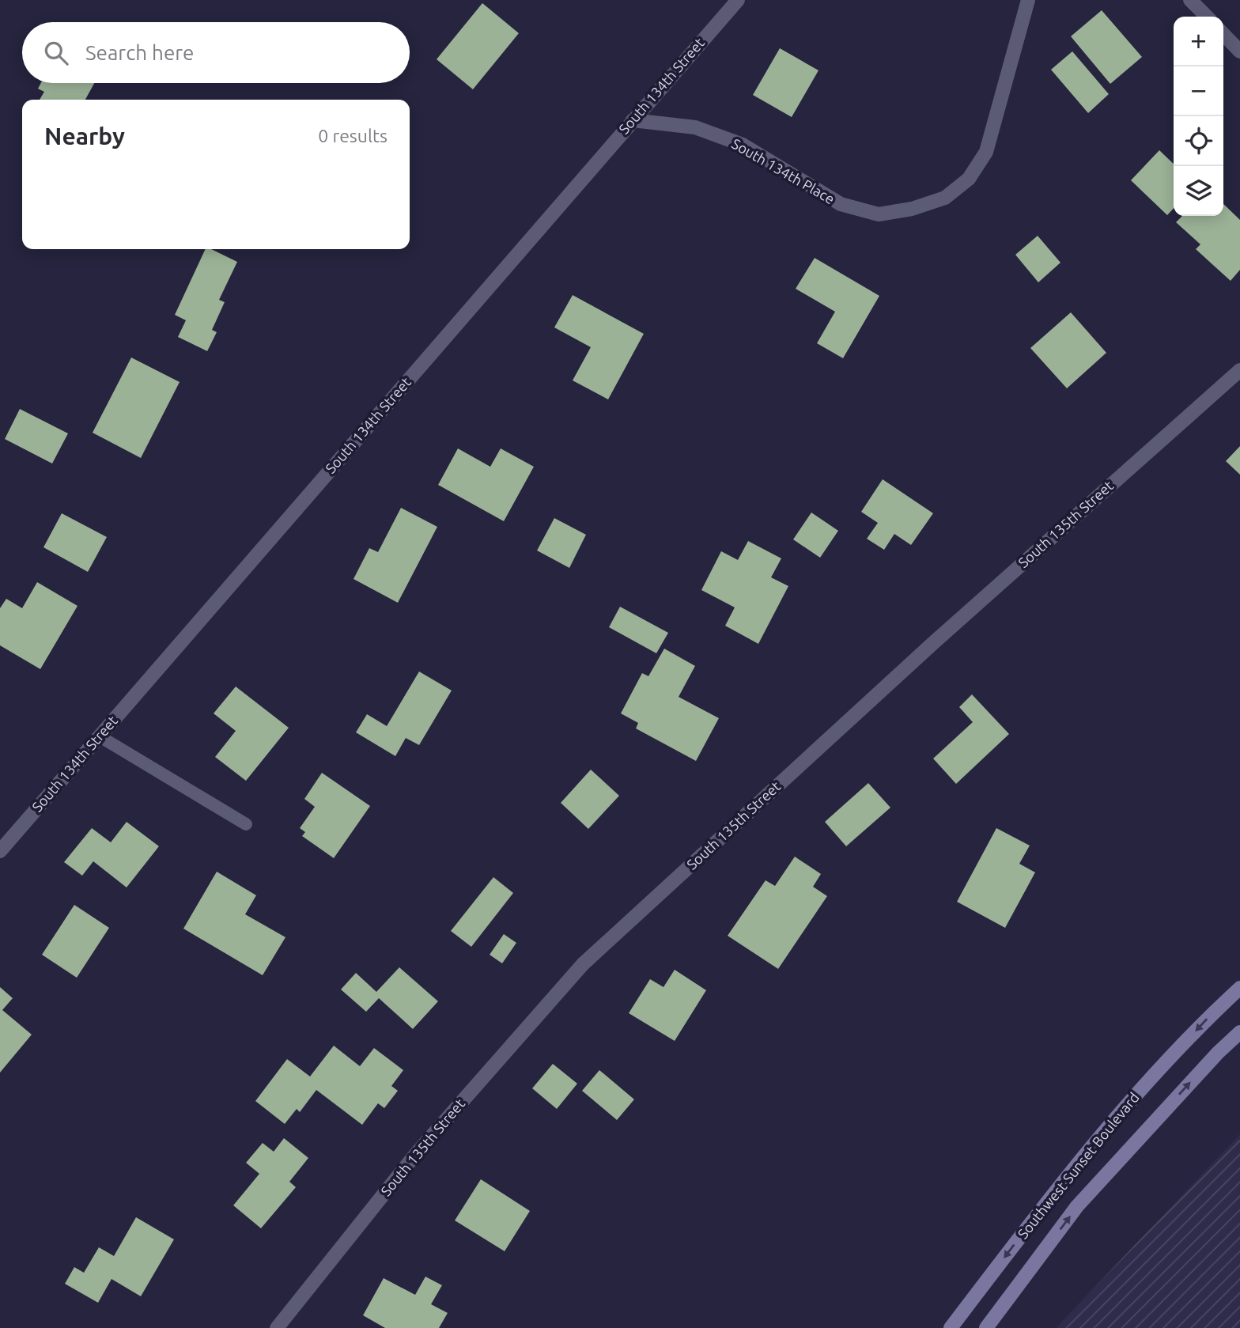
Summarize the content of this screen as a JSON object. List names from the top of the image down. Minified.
{"streets":{"main road":["Southwest Sunset Boulevard"],"street":["South 134th Street","South 134th Place","South 135th Street"]},"crossings":[["South 134th Street","South 134th Place"]],"page":{"map_buttons":["+","−"],"search":"Search here","heading":["Nearby","0 results"]}}
